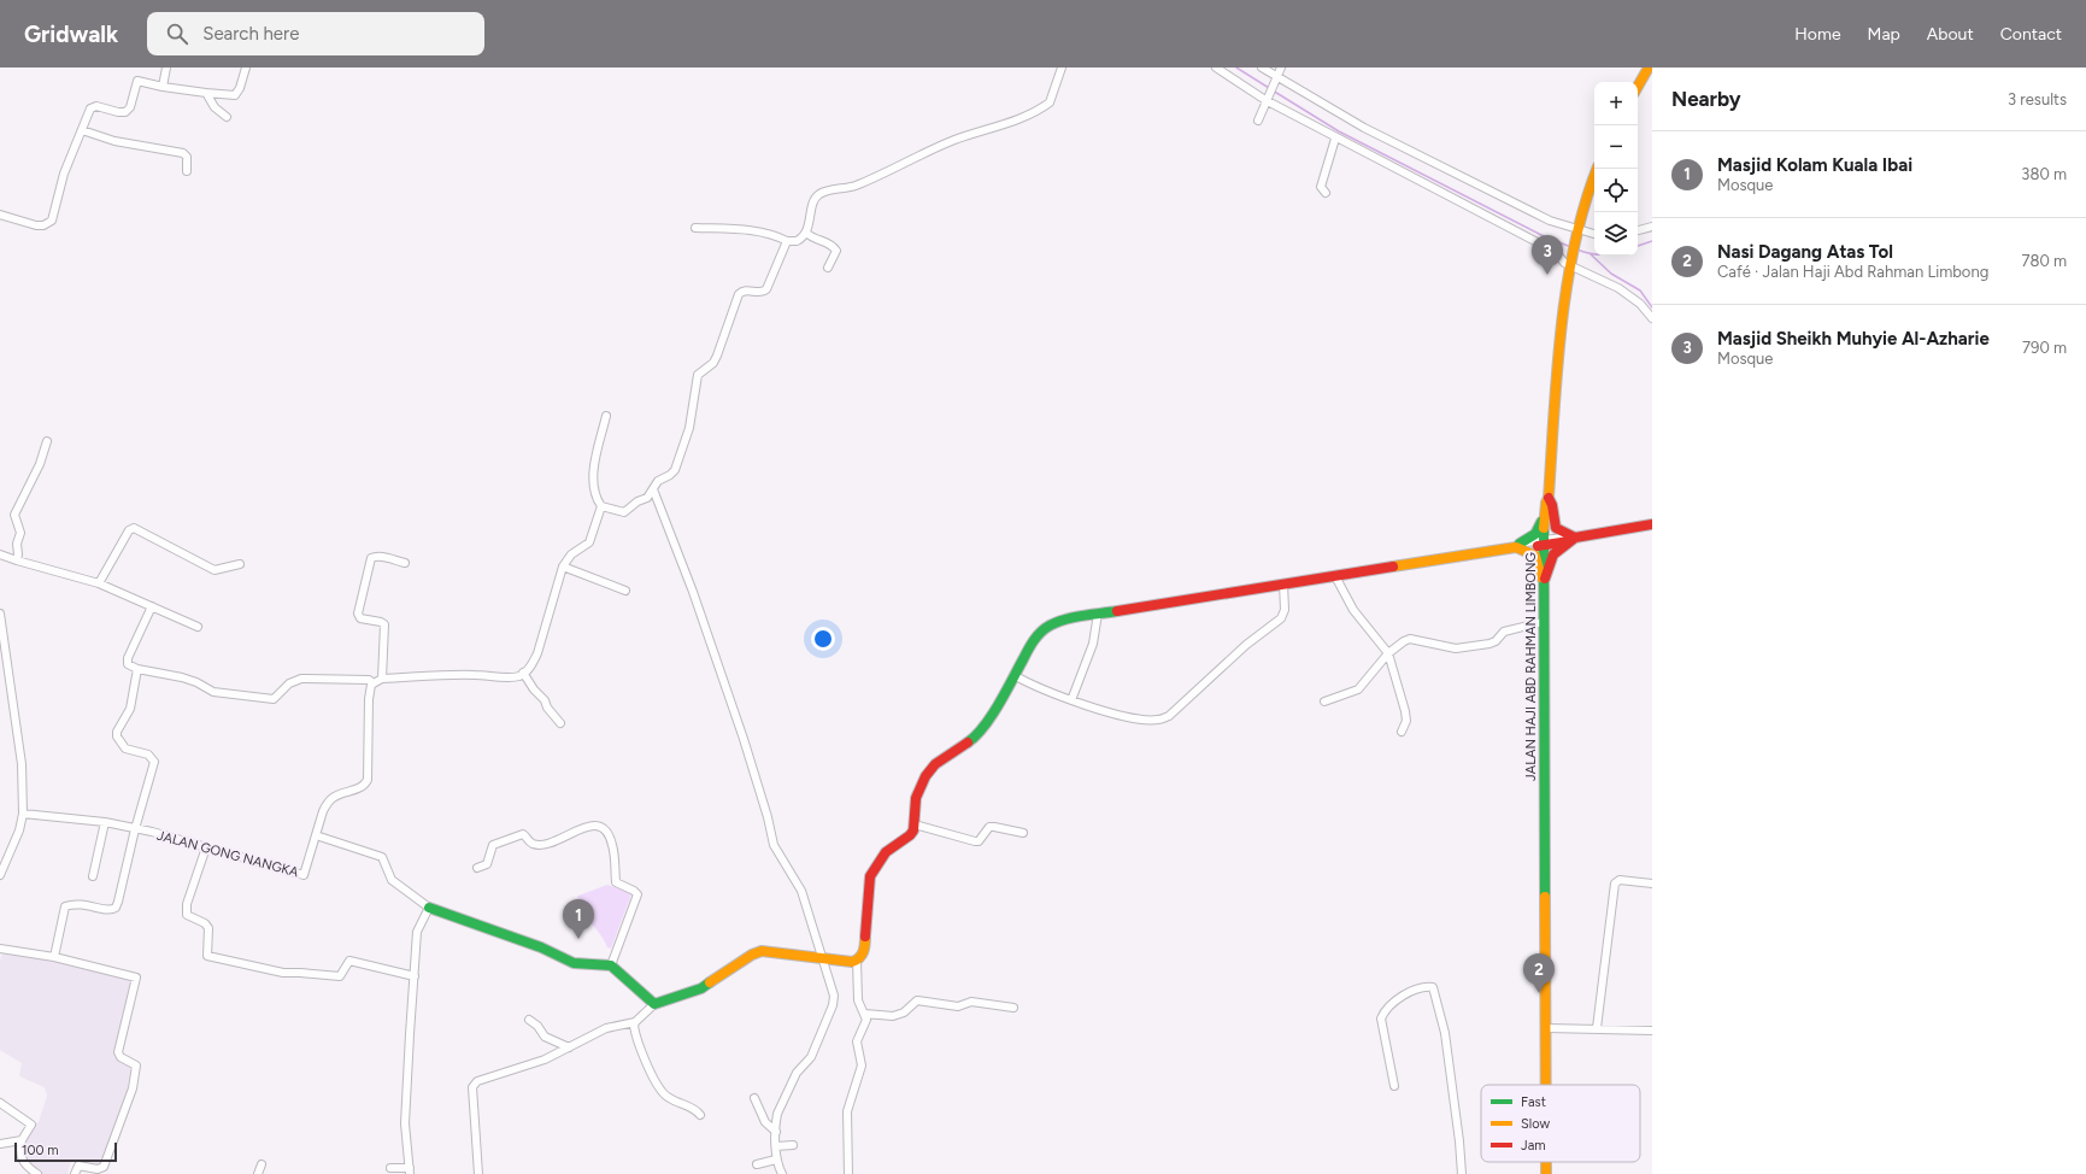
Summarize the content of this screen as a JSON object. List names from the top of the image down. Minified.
{"streets":{"street":["JALAN HAJI ABD RAHMAN LIMBONG","JALAN GONG NANGKA"]},"legend":["Fast","Slow","Jam"],"scale_bar":"100 m","page":{"header":"Gridwalk","search":"Search here","nav":["Home","Map","About","Contact"],"heading":["Nearby","3 results"],"map_buttons":["+","−"],"list":[{"mark":"1","name":"Masjid Kolam Kuala Ibai","note":"Mosque","value":"380 m"},{"mark":"2","name":"Nasi Dagang Atas Tol","note":"Café · Jalan Haji Abd Rahman Limbong","value":"780 m"},{"mark":"3","name":"Masjid Sheikh Muhyie Al-Azharie","note":"Mosque","value":"790 m"}],"pins":["3","1","2"],"scale":"100 m"}}
